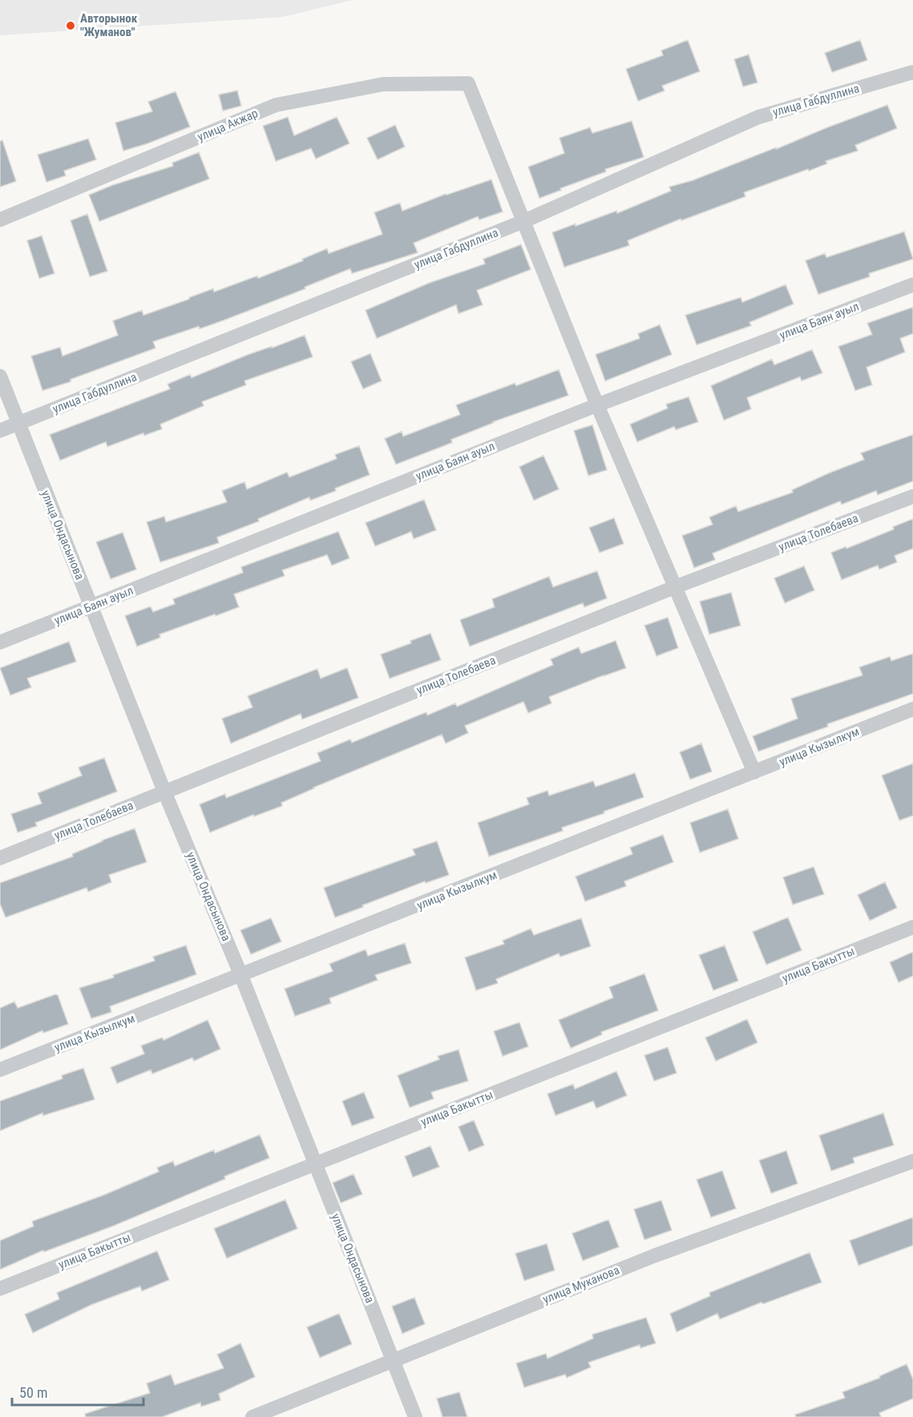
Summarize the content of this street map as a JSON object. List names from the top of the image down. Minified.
{"streets":{"street":["улица Габдуллина","улица Акжар","улица Баян ауыл","улица Толебаева","улица Ондасынова","улица Кызылкум","улица Бакытты","улица Муканова"]},"crossings":[["улица Габдуллина","улица Акжар"],["улица Габдуллина","улица Ондасынова"],["улица Баян ауыл","улица Ондасынова"],["улица Толебаева","улица Ондасынова"],["улица Ондасынова","улица Кызылкум"],["улица Ондасынова","улица Бакытты"],["улица Ондасынова","улица Муканова"]],"places":["Авторынок \"Жуманов\""],"scale_bar":"50 m"}
